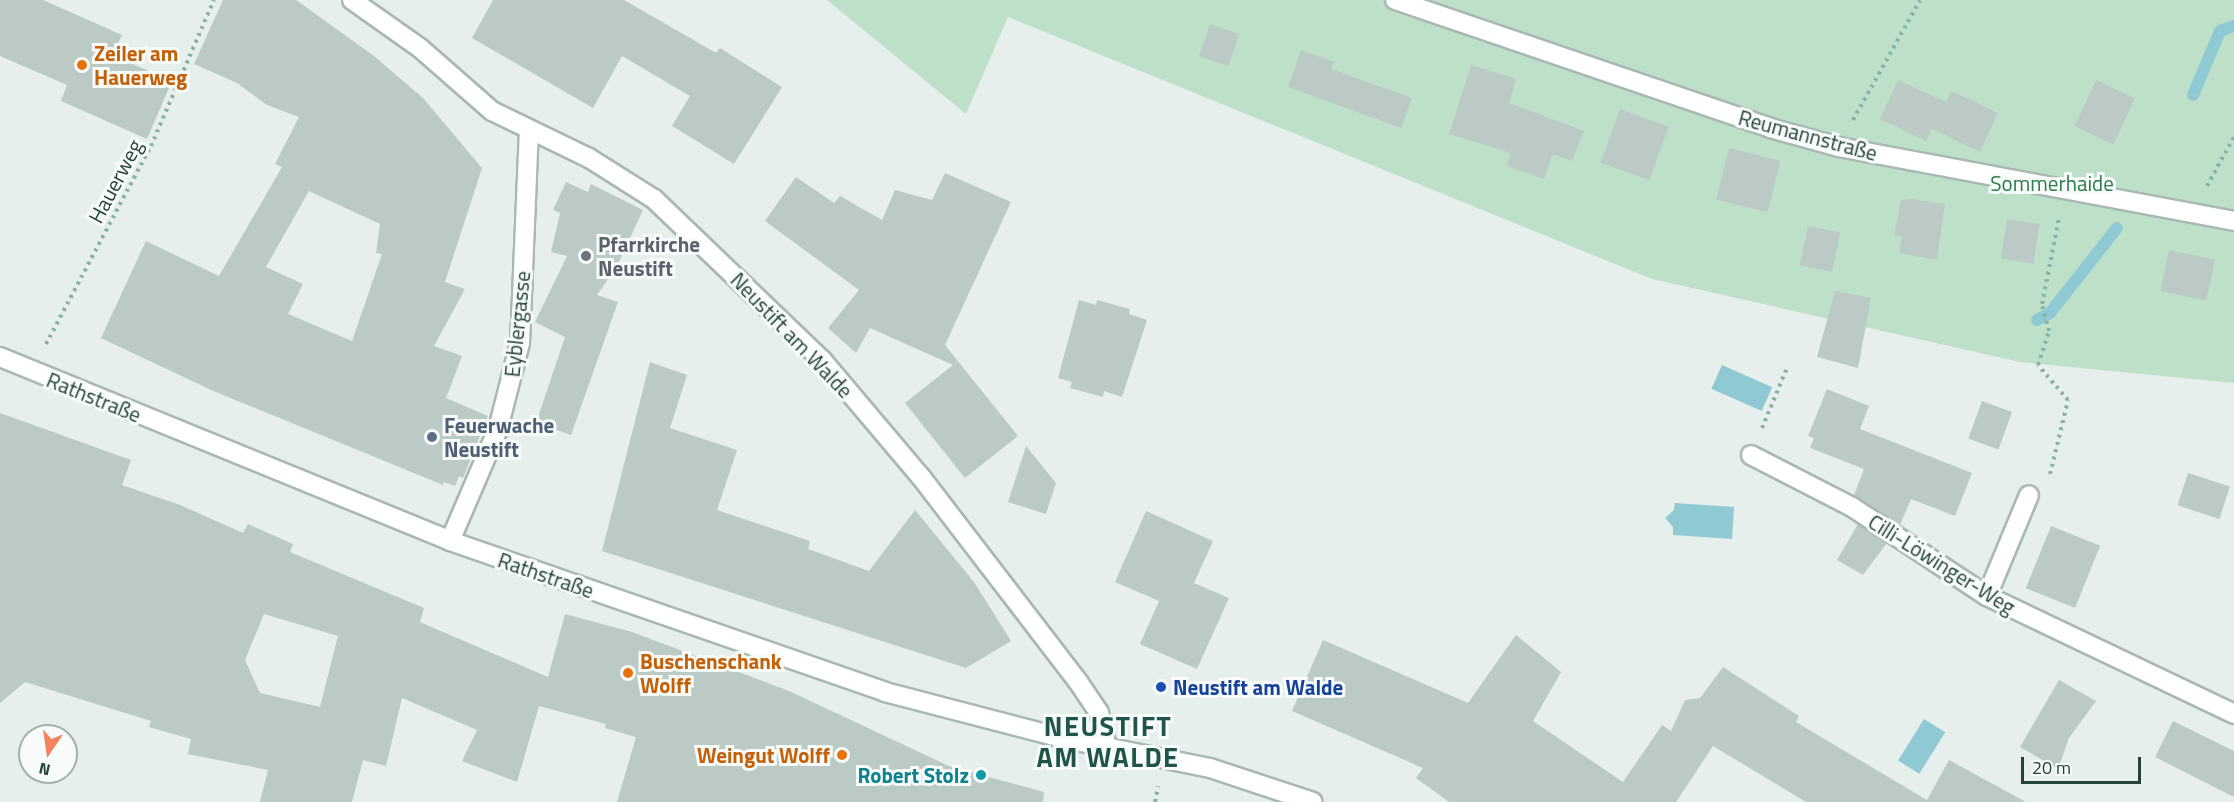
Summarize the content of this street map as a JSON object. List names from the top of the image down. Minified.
{"streets":{"street":["Reumannstraße","Eyblergasse","Neustift am Walde","Rathstraße","Cilli-Löwinger-Weg"],"path":["Hauerweg"]},"crossings":[["Hauerweg","Rathstraße"],["Eyblergasse","Neustift am Walde"],["Eyblergasse","Rathstraße"],["Neustift am Walde","Rathstraße"]],"districts":["NEUSTIFT AM WALDE"],"parks":["Sommerhaide"],"places":["Zeiler am Hauerweg","Pfarrkirche Neustift","Feuerwache Neustift","Buschenschank Wolff","Neustift am Walde","Weingut Wolff","Robert Stolz"],"scale_bar":"20 m","north":"bottom"}
